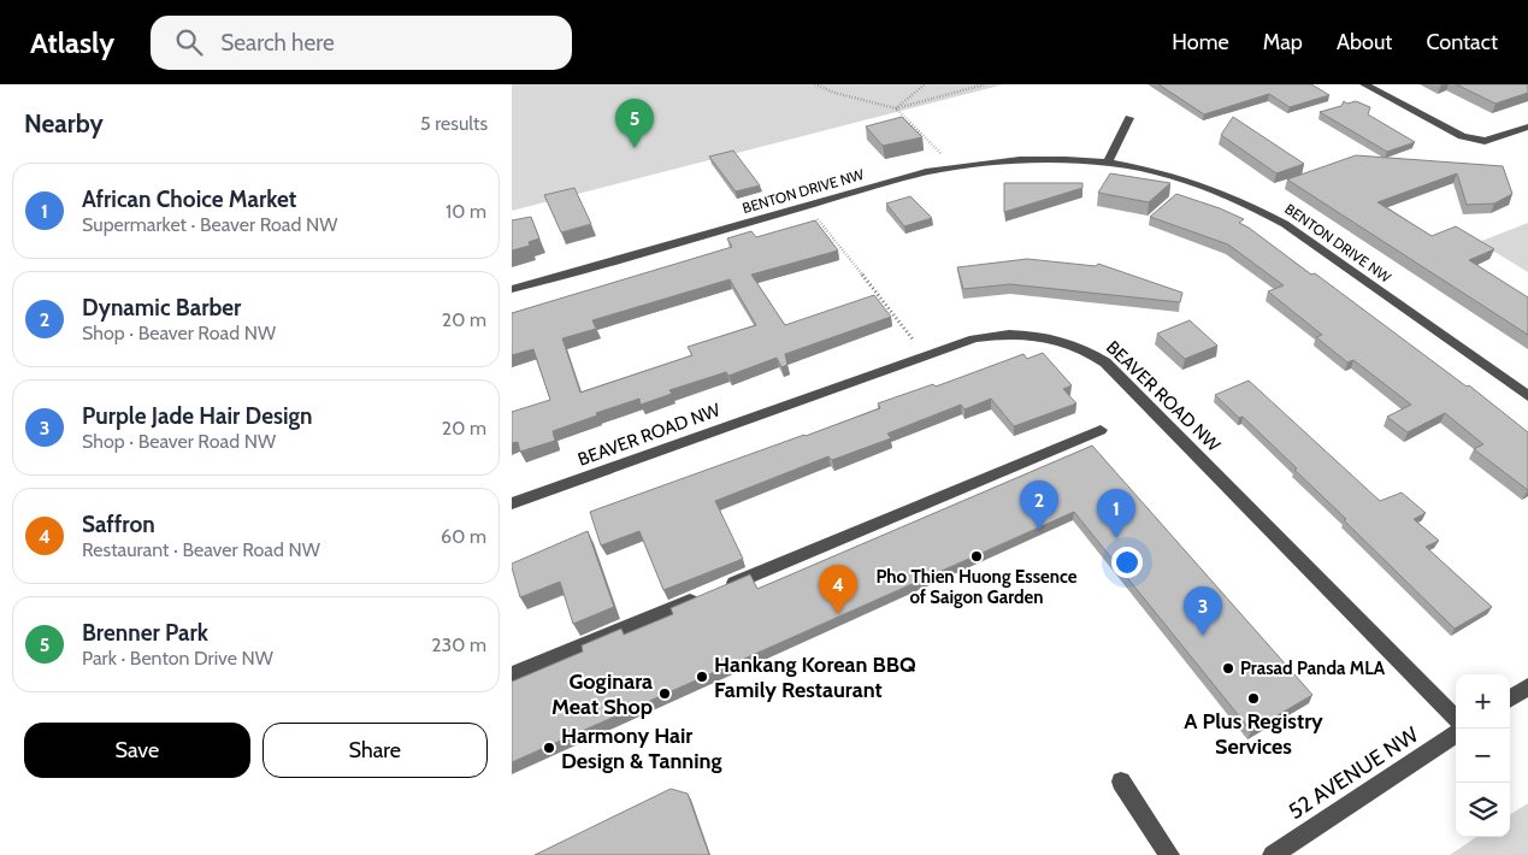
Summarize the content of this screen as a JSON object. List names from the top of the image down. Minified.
{"streets":{"street":["BENTON DRIVE NW","BEAVER ROAD NW","52 AVENUE NW"]},"places":["Pho Thien Huong Essence of Saigon Garden","Prasad Panda MLA","Hankang Korean BBQ Family Restaurant","Goginara Meat Shop","A Plus Registry Services","Harmony Hair Design & Tanning"],"page":{"header":"Atlasly","search":"Search here","nav":["Home","Map","About","Contact"],"heading":["Nearby","5 results"],"pins":["5","2","1","4","3"],"list":[{"mark":"1","name":"African Choice Market","note":"Supermarket · Beaver Road NW","value":"10 m"},{"mark":"2","name":"Dynamic Barber","note":"Shop · Beaver Road NW","value":"20 m"},{"mark":"3","name":"Purple Jade Hair Design","note":"Shop · Beaver Road NW","value":"20 m"},{"mark":"4","name":"Saffron","note":"Restaurant · Beaver Road NW","value":"60 m"},{"mark":"5","name":"Brenner Park","note":"Park · Benton Drive NW","value":"230 m"}],"map_buttons":["+","−"],"buttons":["Save","Share"]}}
